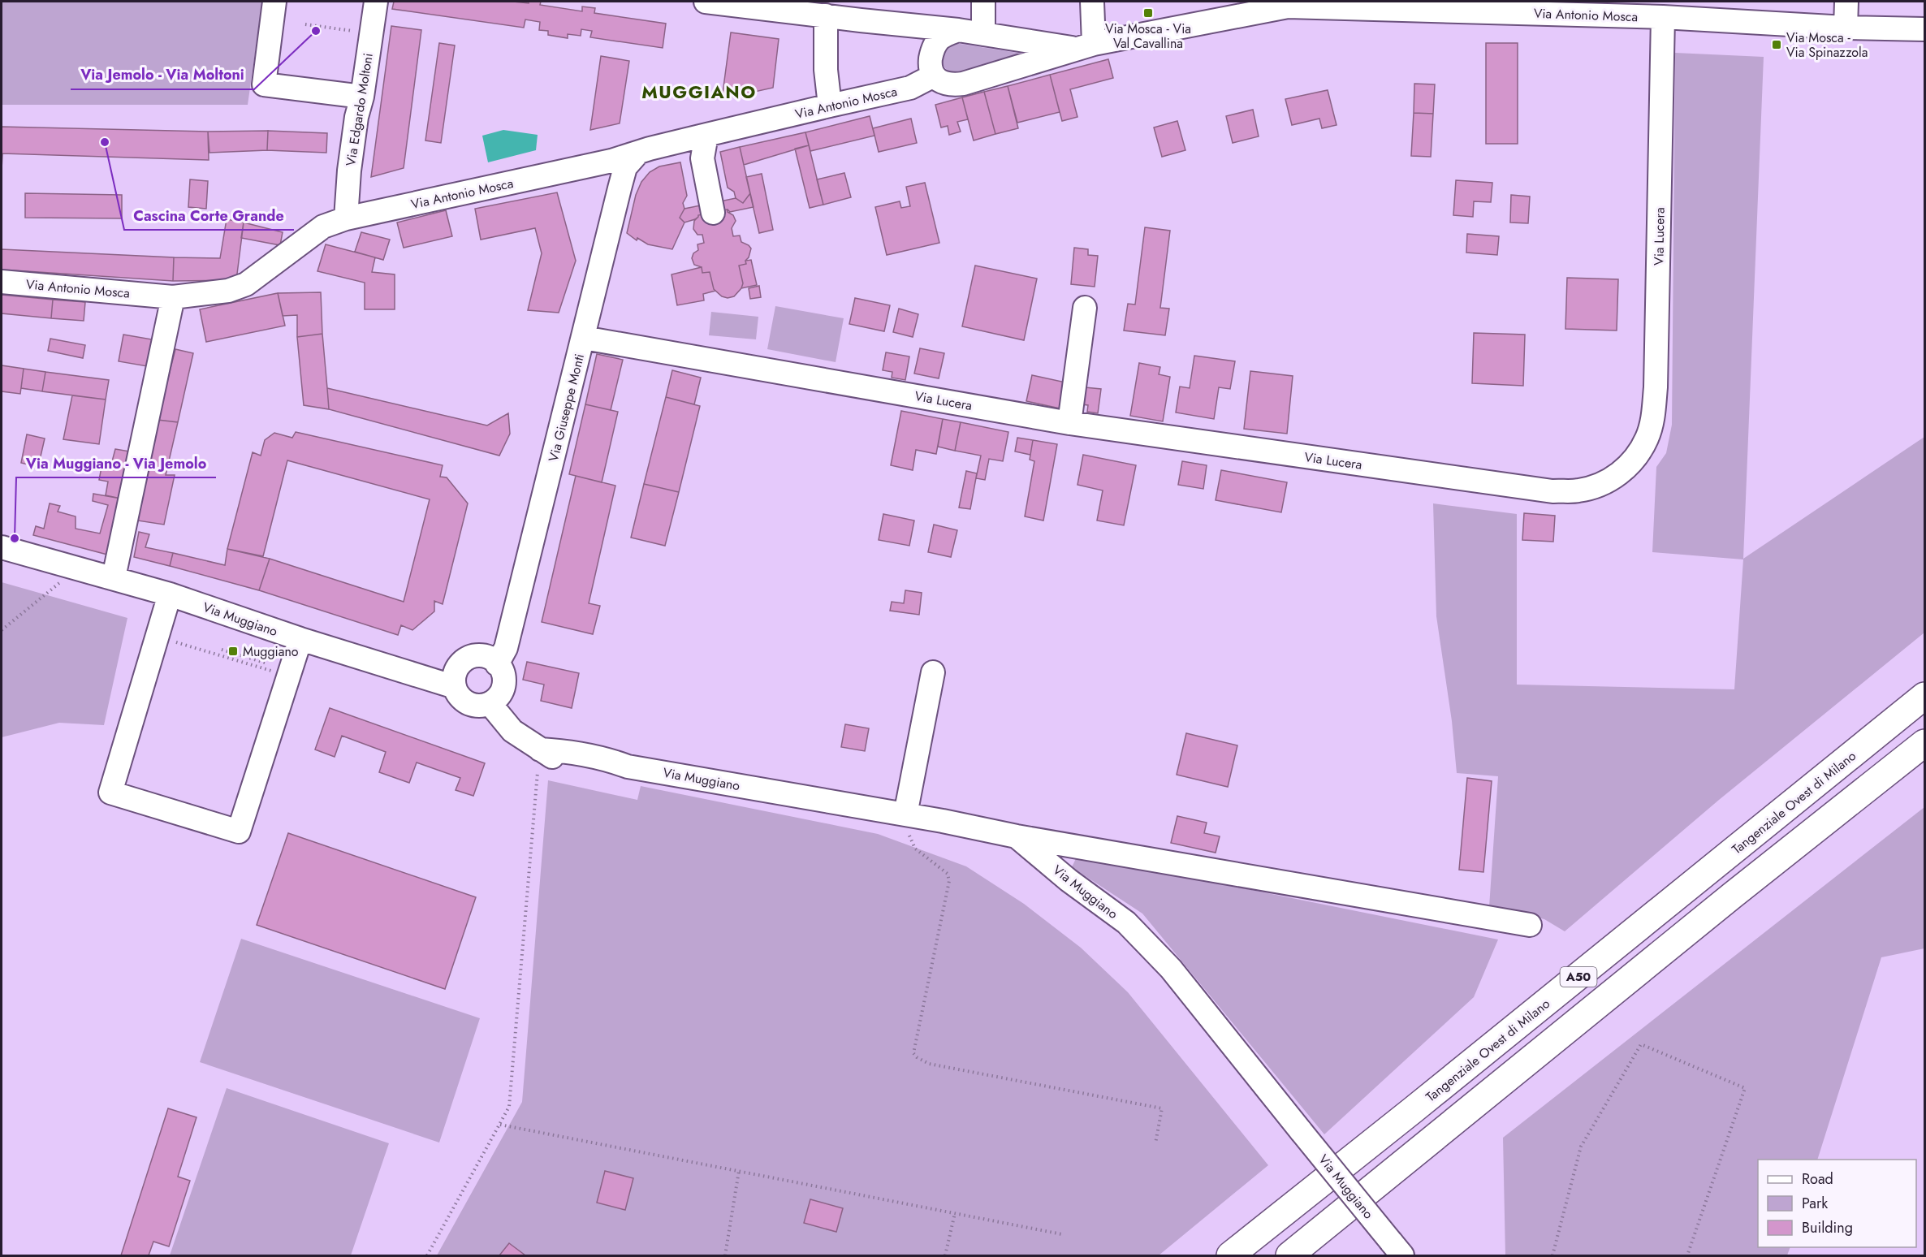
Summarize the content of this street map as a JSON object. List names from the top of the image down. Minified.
{"streets":{"highway":["Tangenziale Ovest di Milano","A50"],"street":["Via Antonio Mosca","Via Edgardo Moltoni","Via Lucera","Via Giuseppe Monti","Via Muggiano"]},"crossings":[["Via Antonio Mosca","Via Edgardo Moltoni"],["Via Antonio Mosca","Via Lucera"],["Via Antonio Mosca","Via Giuseppe Monti"],["Via Lucera","Via Giuseppe Monti"],["Via Giuseppe Monti","Via Muggiano"]],"districts":["MUGGIANO"],"places":{"transit":["Via Mosca - Via Val Cavallina","Via Mosca - Via Spinazzola","Muggiano"],"other":["Via Jemolo - Via Moltoni","Cascina Corte Grande","Via Muggiano - Via Jemolo"]},"legend":["Road","Park","Building"]}
